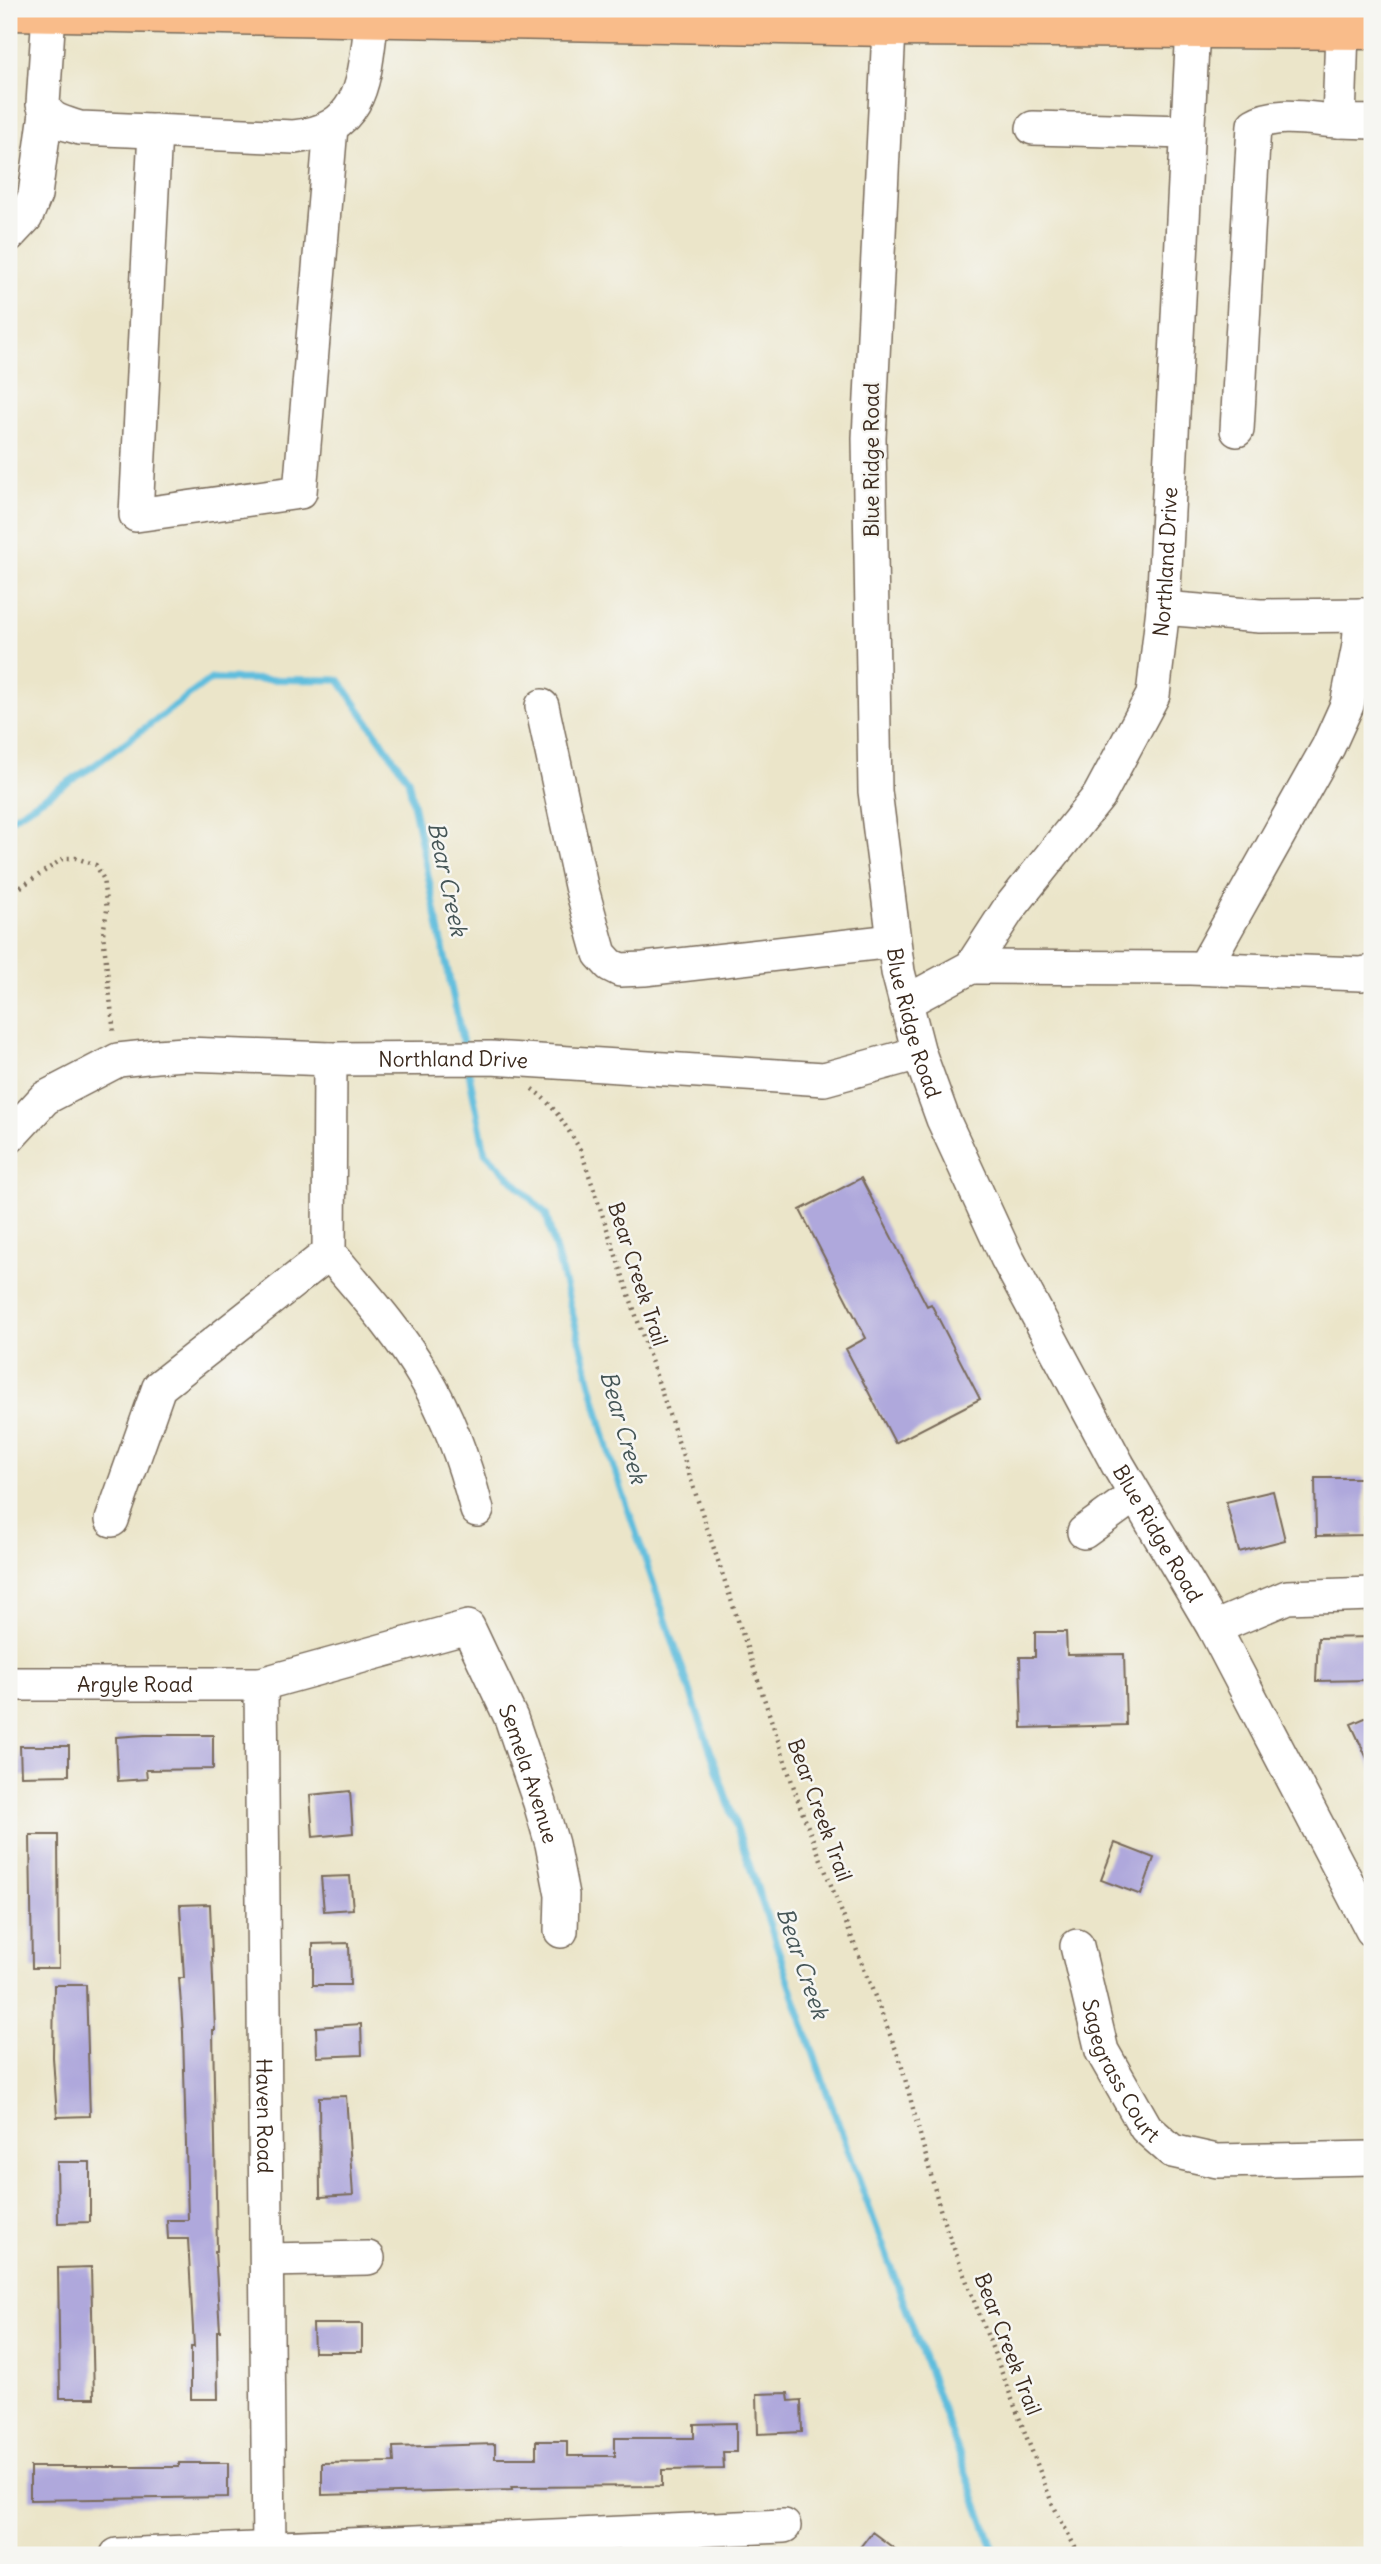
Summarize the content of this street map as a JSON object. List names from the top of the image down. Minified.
{"streets":{"street":["Blue Ridge Road","Northland Drive","Argyle Road","Semela Avenue","Sagegrass Court","Haven Road"],"path":["Bear Creek Trail"]},"crossings":[["Blue Ridge Road","Northland Drive"],["Argyle Road","Semela Avenue"],["Argyle Road","Haven Road"]],"water":["Bear Creek"]}
